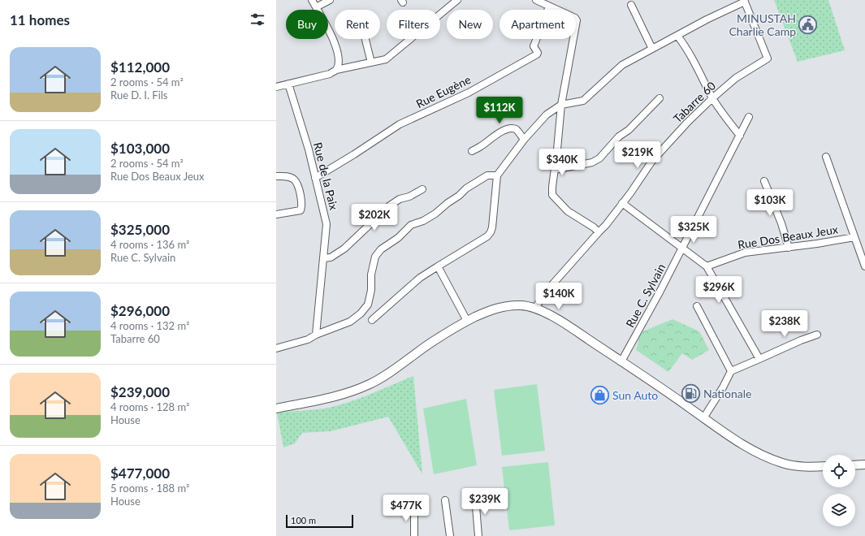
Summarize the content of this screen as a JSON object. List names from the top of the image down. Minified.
{"streets":{"street":["Rue Eugène","Tabarre 60","Rue de la Paix","Rue Dos Beaux Jeux","Rue C. Sylvain"]},"crossings":[["Rue Eugène","Rue de la Paix"]],"places":{"public building":["MINUSTAH Charlie Camp"],"fuel station":["Nationale"],"shop":["Sun Auto"]},"scale_bar":"100 m","page":{"heading":"11 homes","chip":["Buy","Rent","Filters","New","Apartment"],"list":[{"name":"$112,000","note":"2 rooms · 54 m² · Rue D. I. Fils"},{"name":"$103,000","note":"2 rooms · 54 m² · Rue Dos Beaux Jeux"},{"name":"$325,000","note":"4 rooms · 136 m² · Rue C. Sylvain"},{"name":"$296,000","note":"4 rooms · 132 m² · Tabarre 60"},{"name":"$239,000","note":"4 rooms · 128 m² · House"},{"name":"$477,000","note":"5 rooms · 188 m² · House"}],"price":["$112K","$219K","$340K","$103K","$202K","$325K","$296K","$140K","$238K","$239K","$477K"],"scale":"100 m"}}
